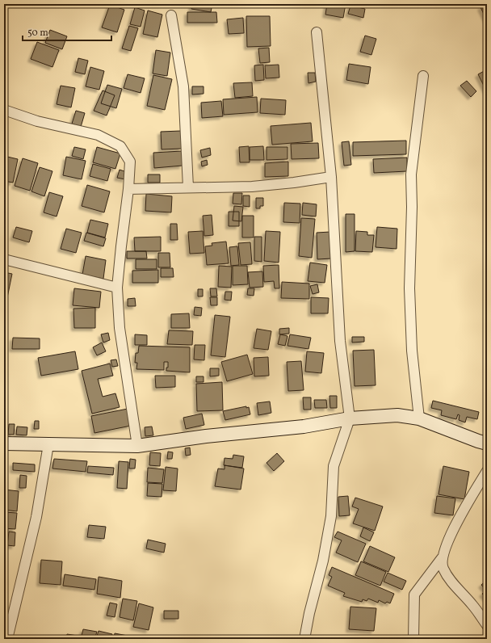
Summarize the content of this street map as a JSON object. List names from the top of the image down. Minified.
{"scale_bar":"50 m"}
